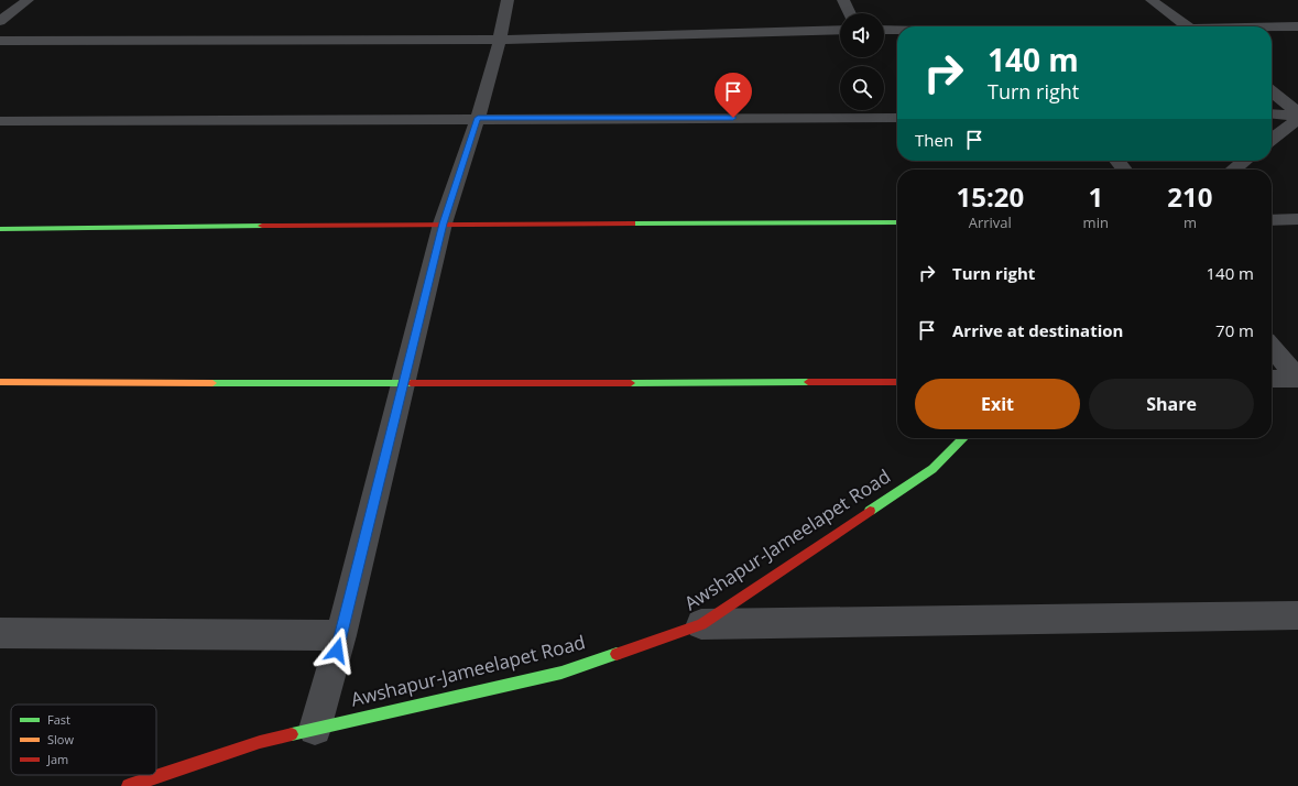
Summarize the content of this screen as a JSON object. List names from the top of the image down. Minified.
{"streets":{"street":["Awshapur-Jameelapet Road"]},"legend":["Fast","Slow","Jam"],"page":{"turn":["140 m","Turn right"],"then":"Then","eta":["15:20","Arrival","1","min","210","m"],"list":[{"name":"Turn right","value":"140 m"},{"name":"Arrive at destination","value":"70 m"}],"buttons":["Exit","Share"]}}
